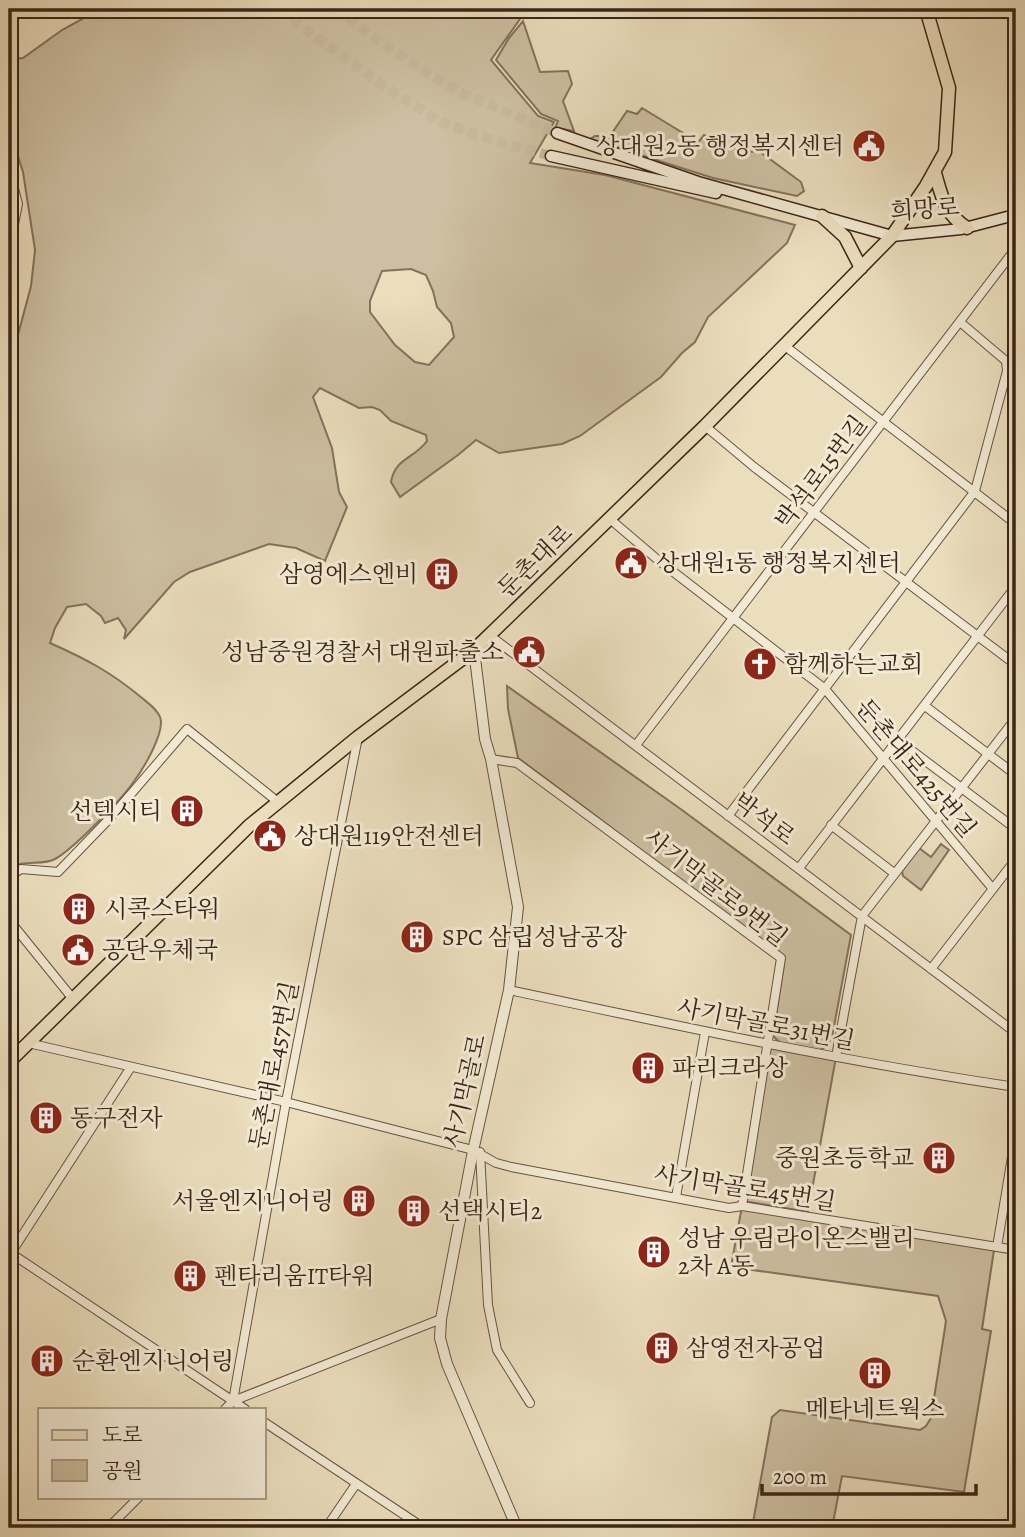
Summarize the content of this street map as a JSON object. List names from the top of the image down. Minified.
{"streets":{"main road":["희망로","둔촌대로"],"street":["박석로15번길","둔촌대로425번길","박석로","사기막골로9번길","사기막골로31번길","둔촌대로457번길","사기막골로","사기막골로45번길"]},"crossings":[["희망로","둔촌대로"],["박석로15번길","둔촌대로425번길"],["박석로15번길","박석로"],["둔촌대로","둔촌대로425번길"],["둔촌대로","박석로"],["둔촌대로","둔촌대로457번길"],["둔촌대로","사기막골로"],["둔촌대로","사기막골로45번길"],["사기막골로9번길","사기막골로31번길"],["사기막골로9번길","사기막골로"],["사기막골로9번길","사기막골로45번길"],["사기막골로31번길","사기막골로"],["둔촌대로457번길","사기막골로45번길"],["사기막골로","사기막골로45번길"]],"places":{"public building":["상대원2동 행정복지센터","상대원1동 행정복지센터","성남중원경찰서 대원파출소","상대원119안전센터","공단우체국"],"building":["삼영에스엔비","선텍시티","시콕스타워","SPC 삼립성남공장","파리크라상","동구전자","중원초등학교","서울엔지니어링","선택시티2","성남 우림라이온스밸리 2차 A동","펜타리움IT타워","삼영전자공업","순환엔지니어링","메타네트웍스"],"church":["함께하는교회"]},"legend":["도로","공원"],"scale_bar":"200 m"}
